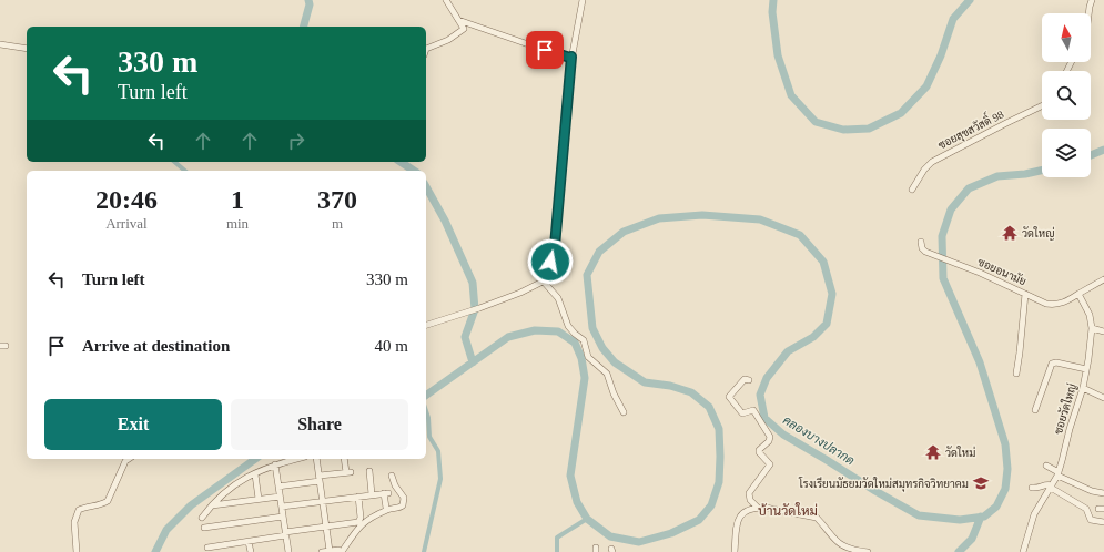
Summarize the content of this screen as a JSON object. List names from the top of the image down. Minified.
{"streets":{"street":["ซอยสุขสวัสดิ์ 98","ซอยอนามัย","ซอยวัดใหญ่"]},"crossings":[["ซอยอนามัย","ซอยวัดใหญ่"]],"districts":["บ้านวัดใหม่"],"water":["คลองบางปลากด"],"places":{"temple":["วัดใหญ่","วัดใหม่"],"school or university":["โรงเรียนมัธยมวัดใหม่สมุทรกิจวิทยาคม"]},"north":"top","page":{"turn":["330 m","Turn left"],"eta":["20:46","Arrival","1","min","370","m"],"list":[{"name":"Turn left","value":"330 m"},{"name":"Arrive at destination","value":"40 m"}],"buttons":["Exit","Share"]}}
